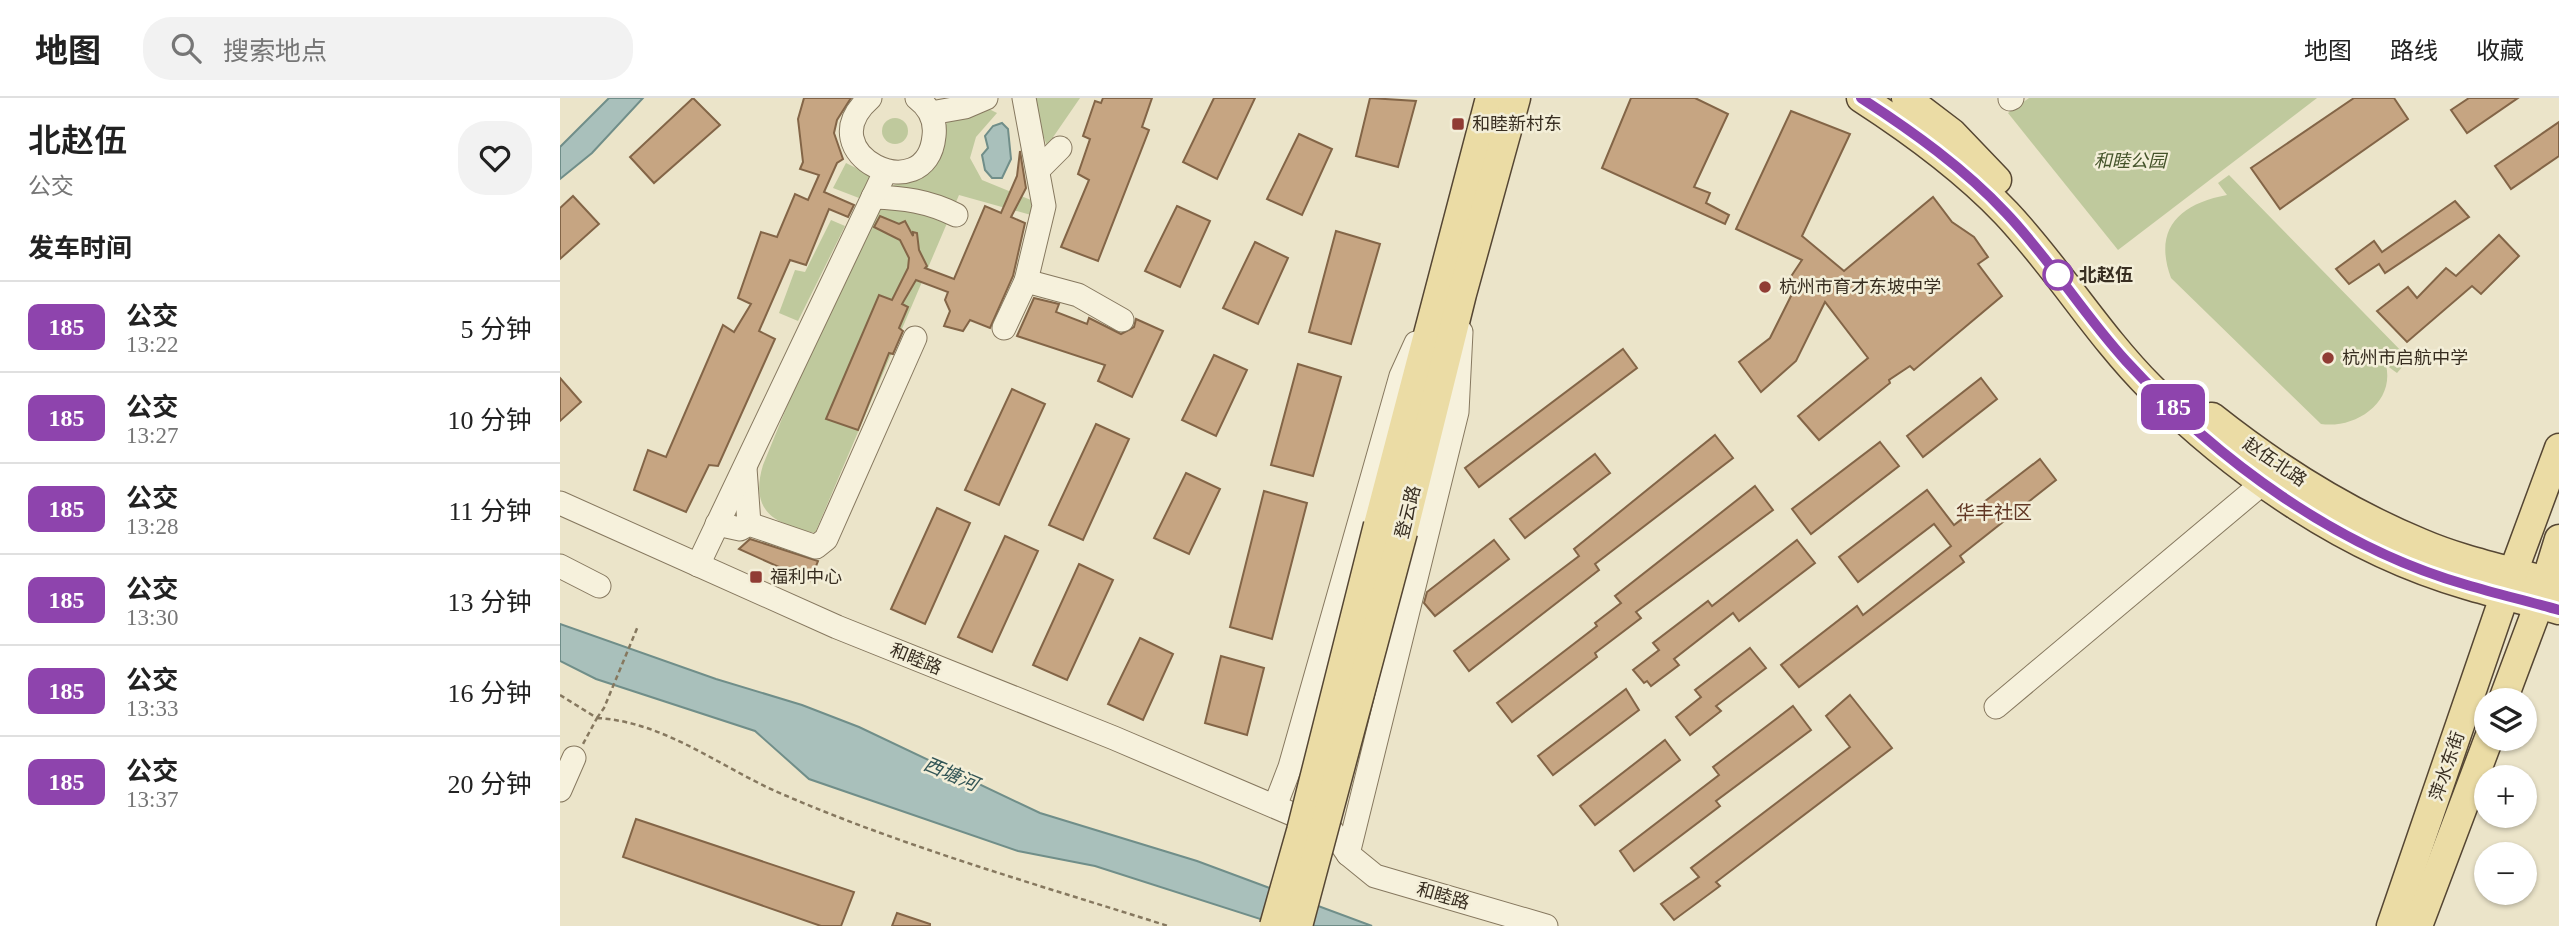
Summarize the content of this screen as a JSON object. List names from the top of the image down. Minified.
{"streets":{"main road":["赵伍北路","登云路","萍水东街"],"street":["和睦路"]},"crossings":[["赵伍北路","萍水东街"]],"districts":["华丰社区"],"water":["西塘河"],"parks":["和睦公园"],"places":{"transit":["和睦新村东","福利中心"],"other":["北赵伍","杭州市育才东坡中学","杭州市启航中学"]},"lines":["bus line 185"],"page":{"header":"地图","search":"搜索地点","nav":["地图","路线","收藏"],"heading":[["北赵伍","公交"],"发车时间"],"on_map":"185","list":[{"mark":"185","name":"公交","note":"13:22","value":"5 分钟"},{"mark":"185","name":"公交","note":"13:27","value":"10 分钟"},{"mark":"185","name":"公交","note":"13:28","value":"11 分钟"},{"mark":"185","name":"公交","note":"13:30","value":"13 分钟"},{"mark":"185","name":"公交","note":"13:33","value":"16 分钟"},{"mark":"185","name":"公交","note":"13:37","value":"20 分钟"}],"map_buttons":["+","−"]}}
